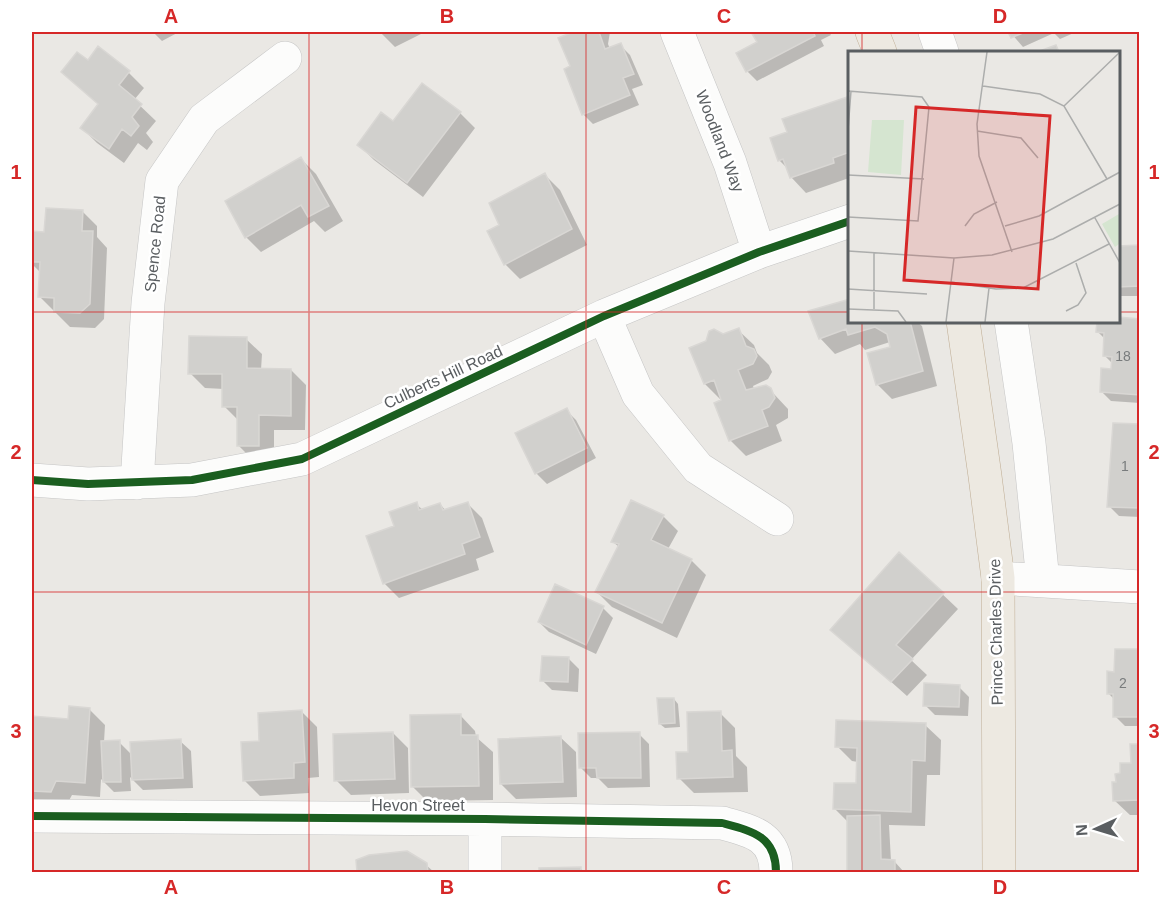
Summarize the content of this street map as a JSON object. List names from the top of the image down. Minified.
{"streets":{"highway":["Prince Charles Drive"],"street":["Woodland Way","Spence Road","Culberts Hill Road","Hevon Street"]},"crossings":[["Woodland Way","Culberts Hill Road"],["Spence Road","Culberts Hill Road"]],"house_numbers":["18","1","2"],"north":"left","grid":{"columns":["A","B","C","D"],"rows":["1","2","3"]}}
